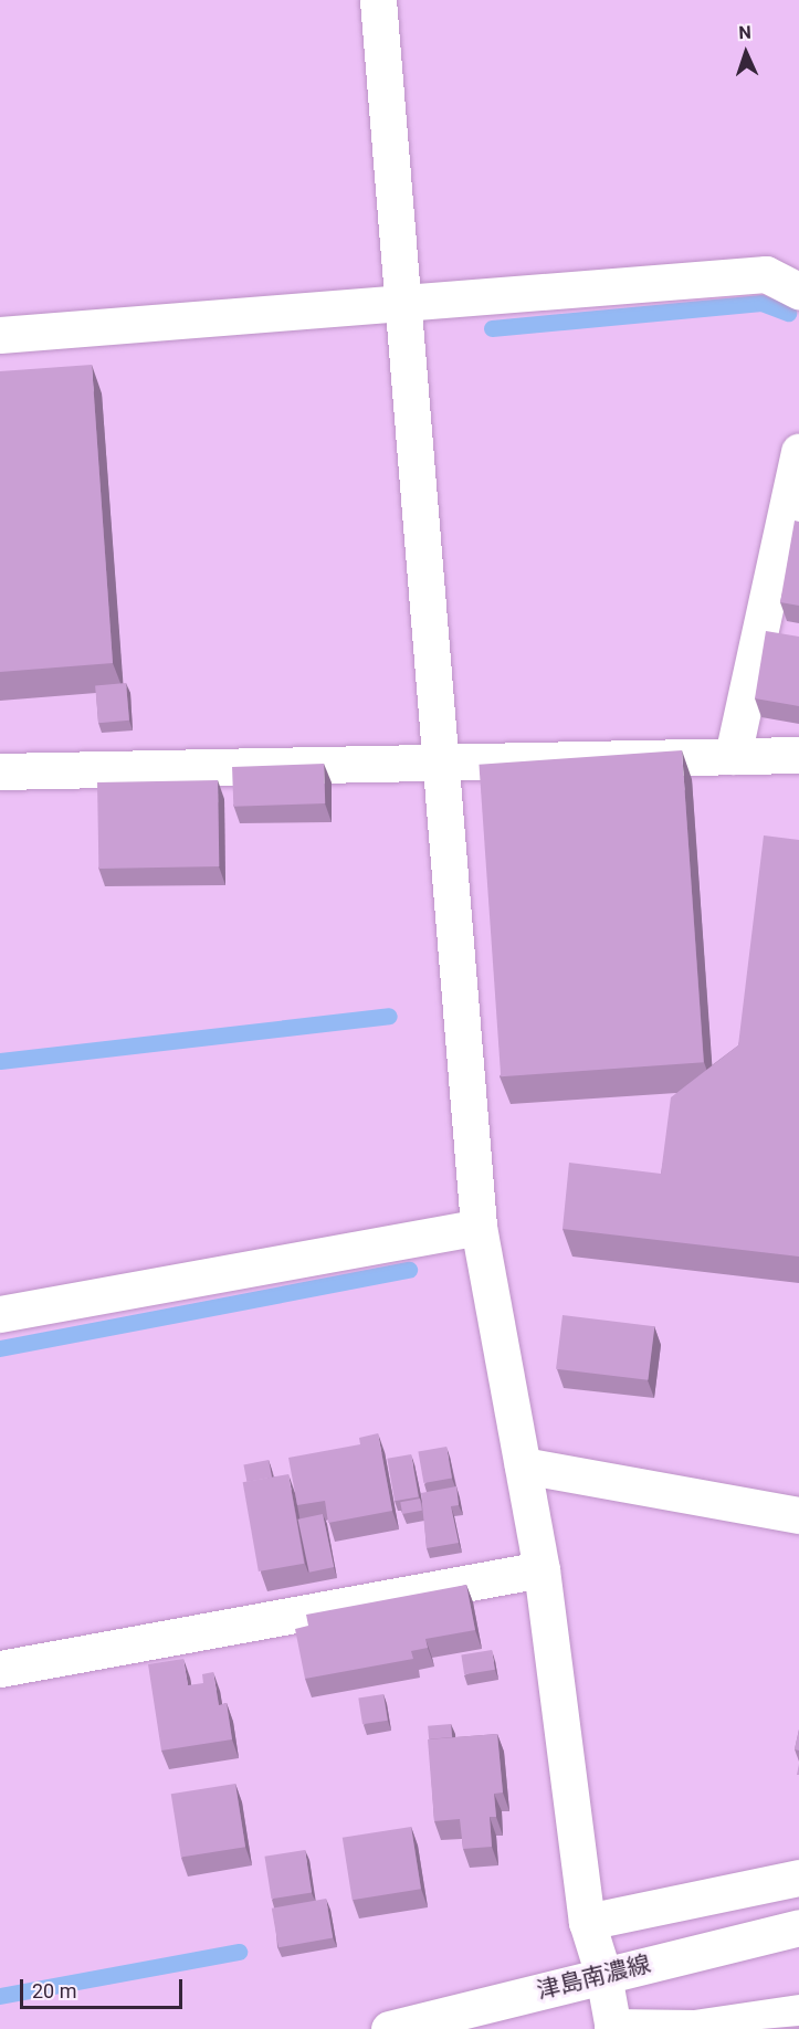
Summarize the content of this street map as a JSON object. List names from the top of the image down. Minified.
{"streets":{"street":["津島南濃線"]},"scale_bar":"20 m","north":"top"}
